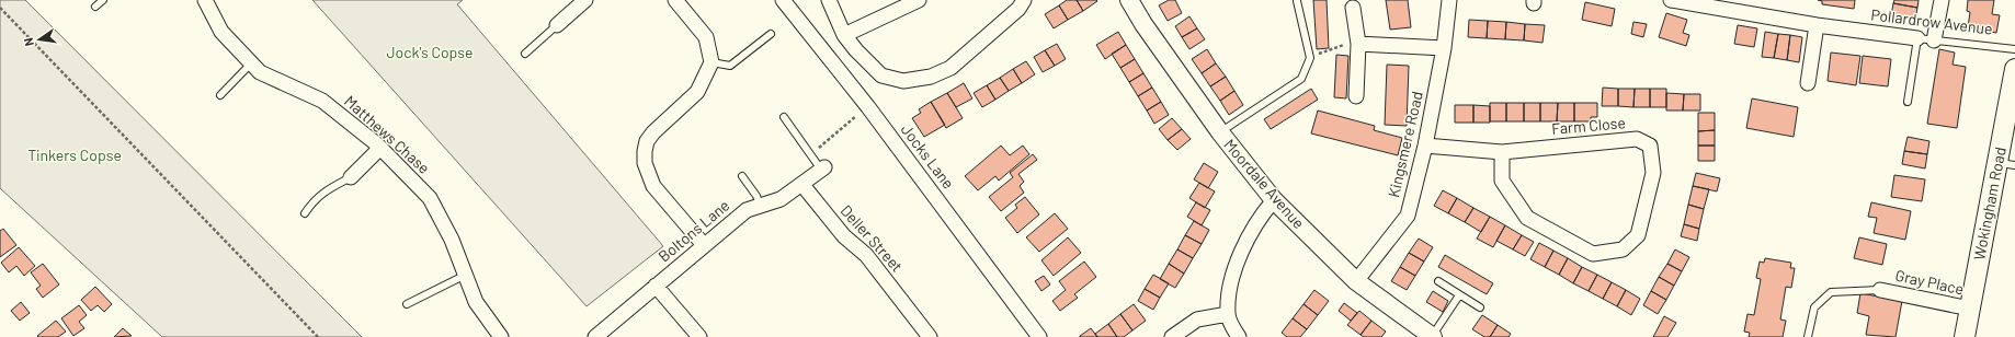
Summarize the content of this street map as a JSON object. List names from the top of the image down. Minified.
{"streets":{"main road":["Wokingham Road"],"street":["Pollardrow Avenue","Farm Close","Matthews Chase","Kingsmere Road","Jocks Lane","Moordale Avenue","Boltons Lane","Deller Street","Gray Place"]},"crossings":[["Farm Close","Kingsmere Road"],["Kingsmere Road","Moordale Avenue"],["Wokingham Road","Gray Place"],["Boltons Lane","Deller Street"]],"parks":["Jock's Copse","Tinkers Copse"],"north":"left"}
